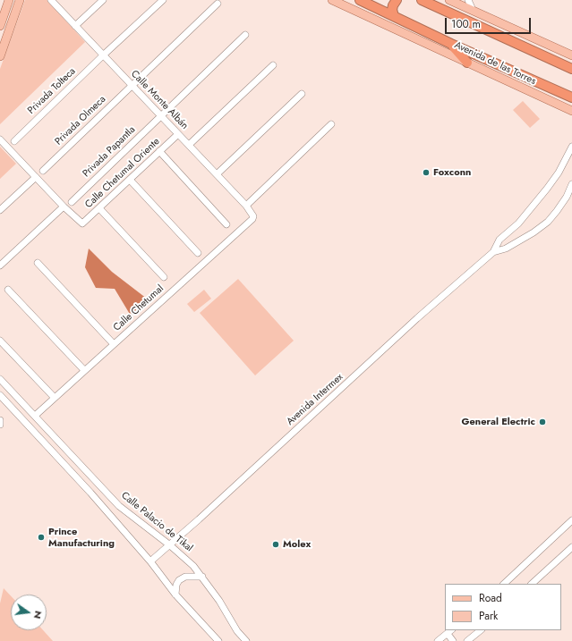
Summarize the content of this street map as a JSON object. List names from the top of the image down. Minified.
{"streets":{"highway":["Avenida de las Torres"],"street":["Privada Tolteca","Calle Monte Albán","Privada Olmeca","Privada Papantla","Calle Chetumal Oriente","Calle Chetumal","Avenida Intermex","Calle Palacio de Tikal"]},"crossings":[["Privada Tolteca","Calle Monte Albán"],["Calle Monte Albán","Privada Olmeca"],["Calle Monte Albán","Privada Papantla"],["Calle Monte Albán","Calle Chetumal Oriente"],["Calle Monte Albán","Calle Chetumal"],["Calle Chetumal","Calle Palacio de Tikal"],["Avenida Intermex","Calle Palacio de Tikal"]],"places":["Foxconn","General Electric","Prince Manufacturing","Molex"],"legend":["Road","Park"],"scale_bar":"100 m","north":"right"}
